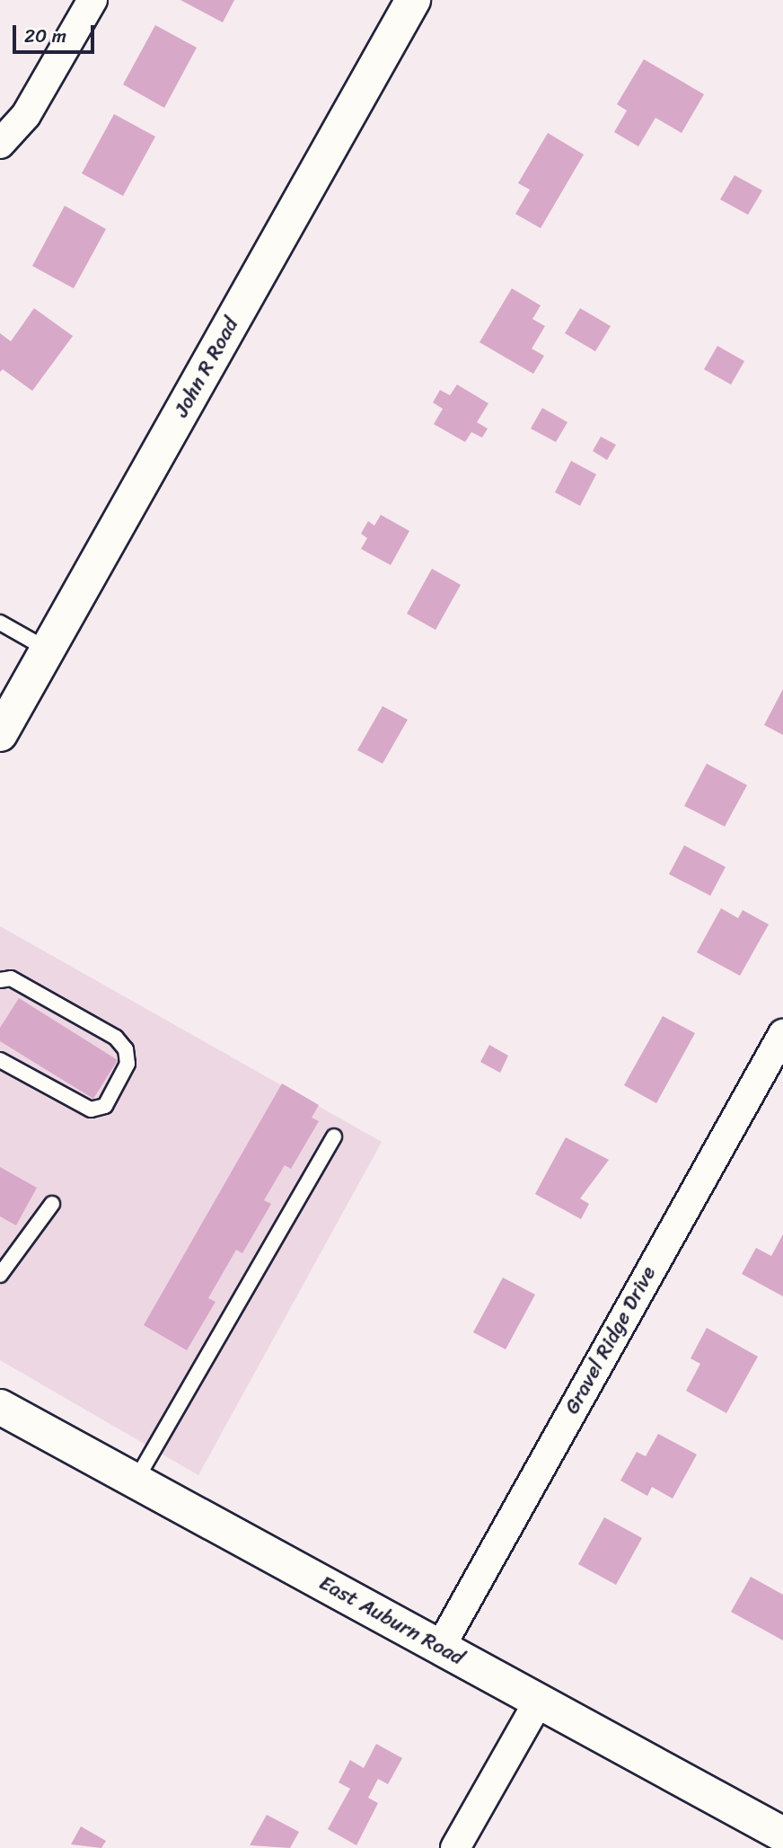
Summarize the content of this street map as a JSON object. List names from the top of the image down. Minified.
{"streets":{"main road":["John R Road","East Auburn Road"],"street":["Gravel Ridge Drive"]},"crossings":[["Gravel Ridge Drive","East Auburn Road"]],"scale_bar":"20 m"}
